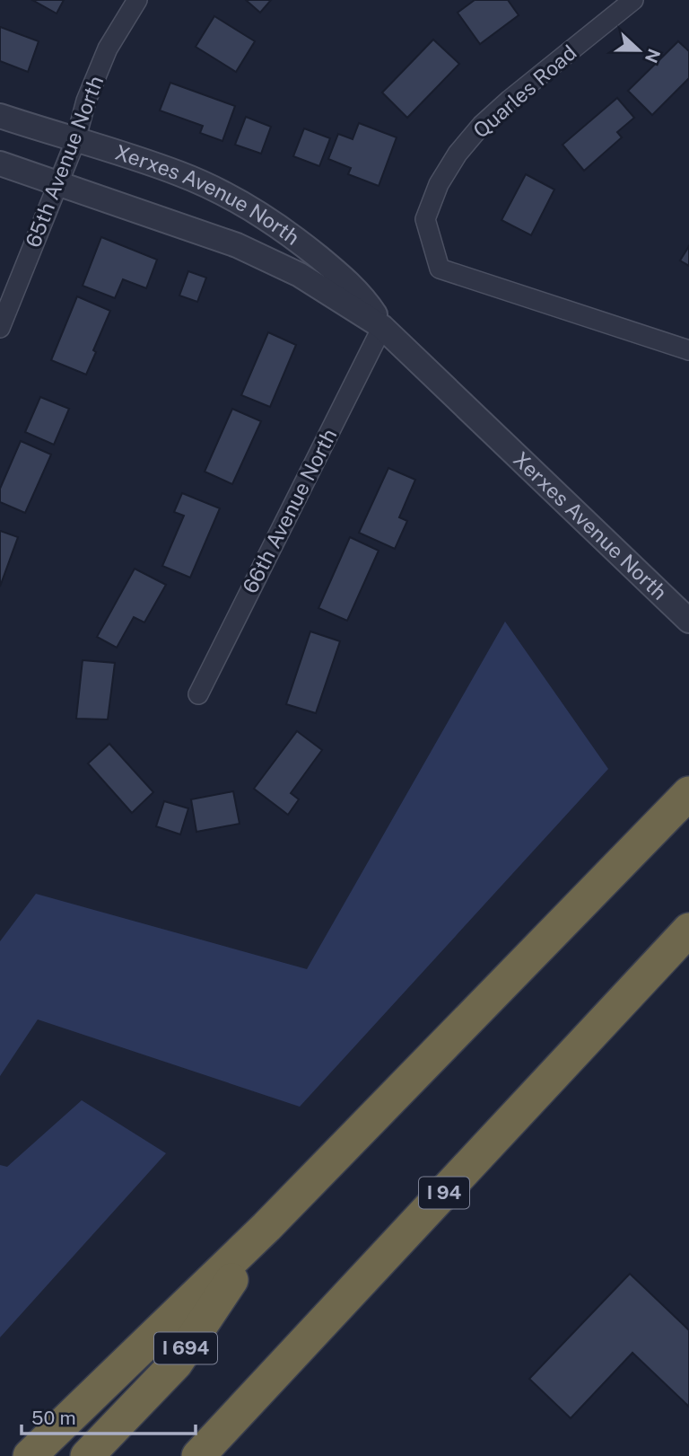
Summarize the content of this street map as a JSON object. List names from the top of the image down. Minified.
{"streets":{"highway":["I 94","I 694"],"street":["Quarles Road","65th Avenue North","Xerxes Avenue North","66th Avenue North"]},"crossings":[["65th Avenue North","Xerxes Avenue North"],["Xerxes Avenue North","66th Avenue North"]],"scale_bar":"50 m","north":"right"}
